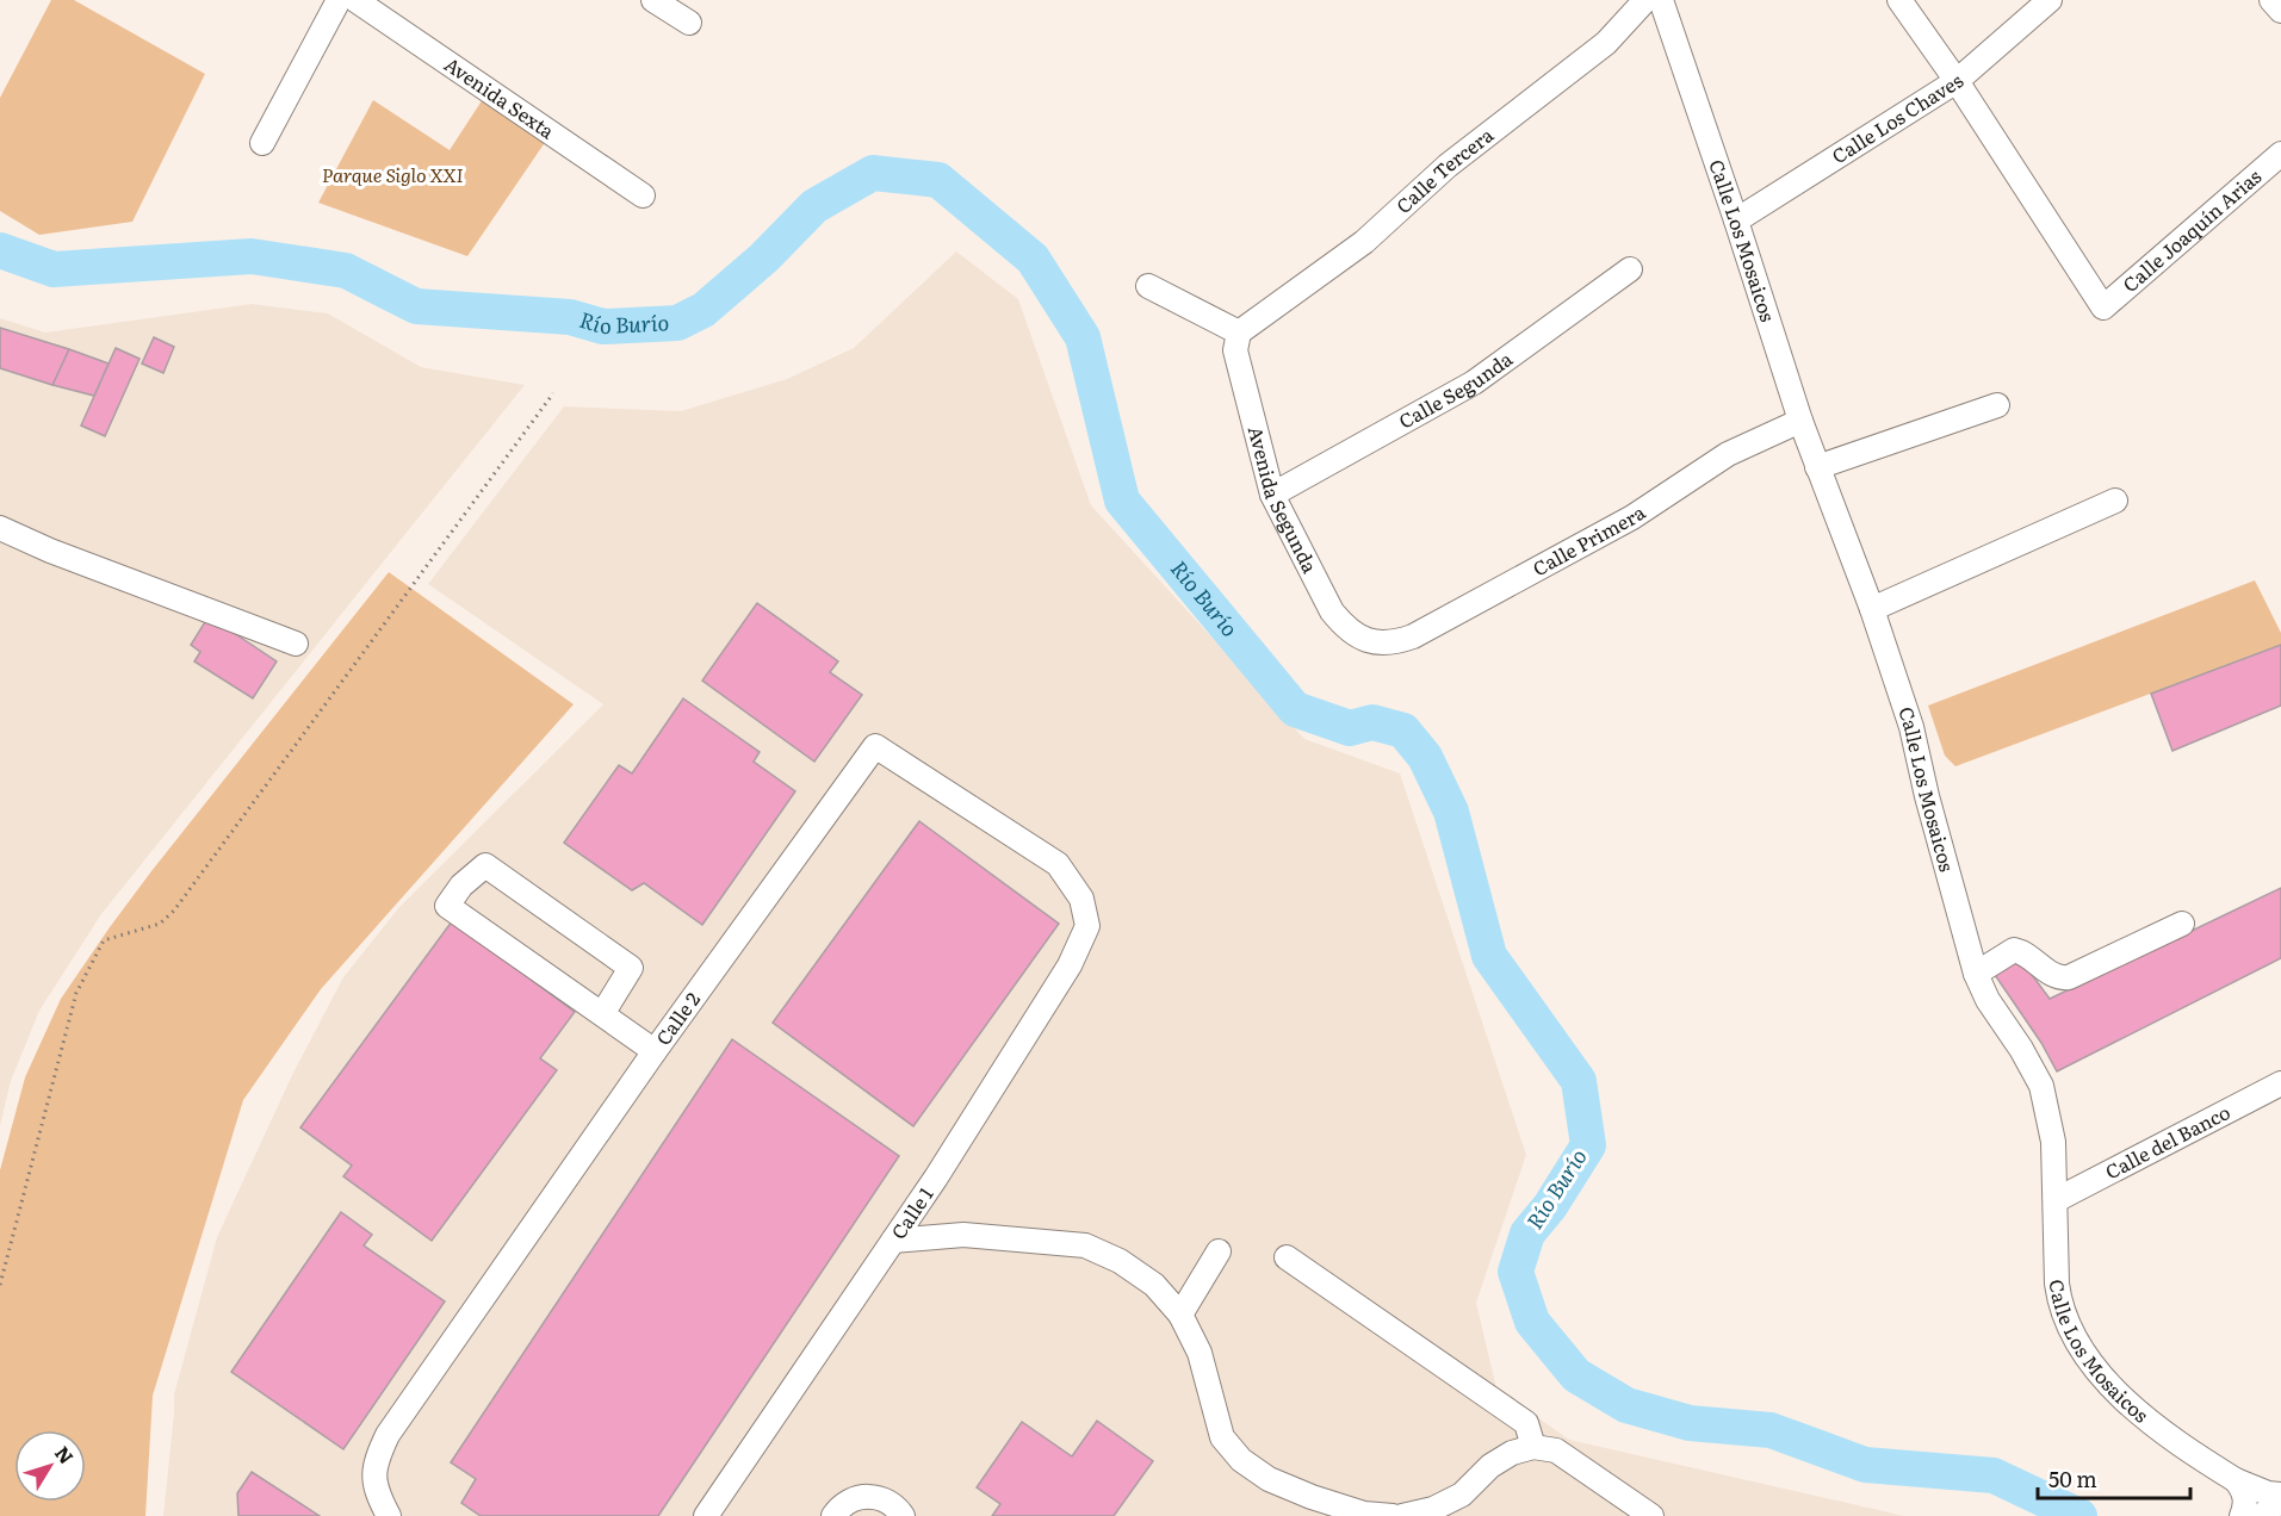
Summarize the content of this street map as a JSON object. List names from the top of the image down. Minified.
{"streets":{"street":["Avenida Sexta","Calle Los Chaves","Calle Tercera","Calle Joaquín Arias","Calle Los Mosaicos","Calle Segunda","Avenida Segunda","Calle Primera","Calle 2","Calle del Banco","Calle 1"]},"crossings":[["Calle Los Chaves","Calle Joaquín Arias"],["Calle Los Chaves","Calle Los Mosaicos"],["Calle Tercera","Avenida Segunda"],["Calle Los Mosaicos","Calle Primera"],["Calle Los Mosaicos","Calle del Banco"],["Calle Segunda","Avenida Segunda"],["Avenida Segunda","Calle Primera"],["Calle 2","Calle 1"]],"water":["Río Burío"],"parks":["Parque Siglo XXI"],"scale_bar":"50 m","north":"top right"}
